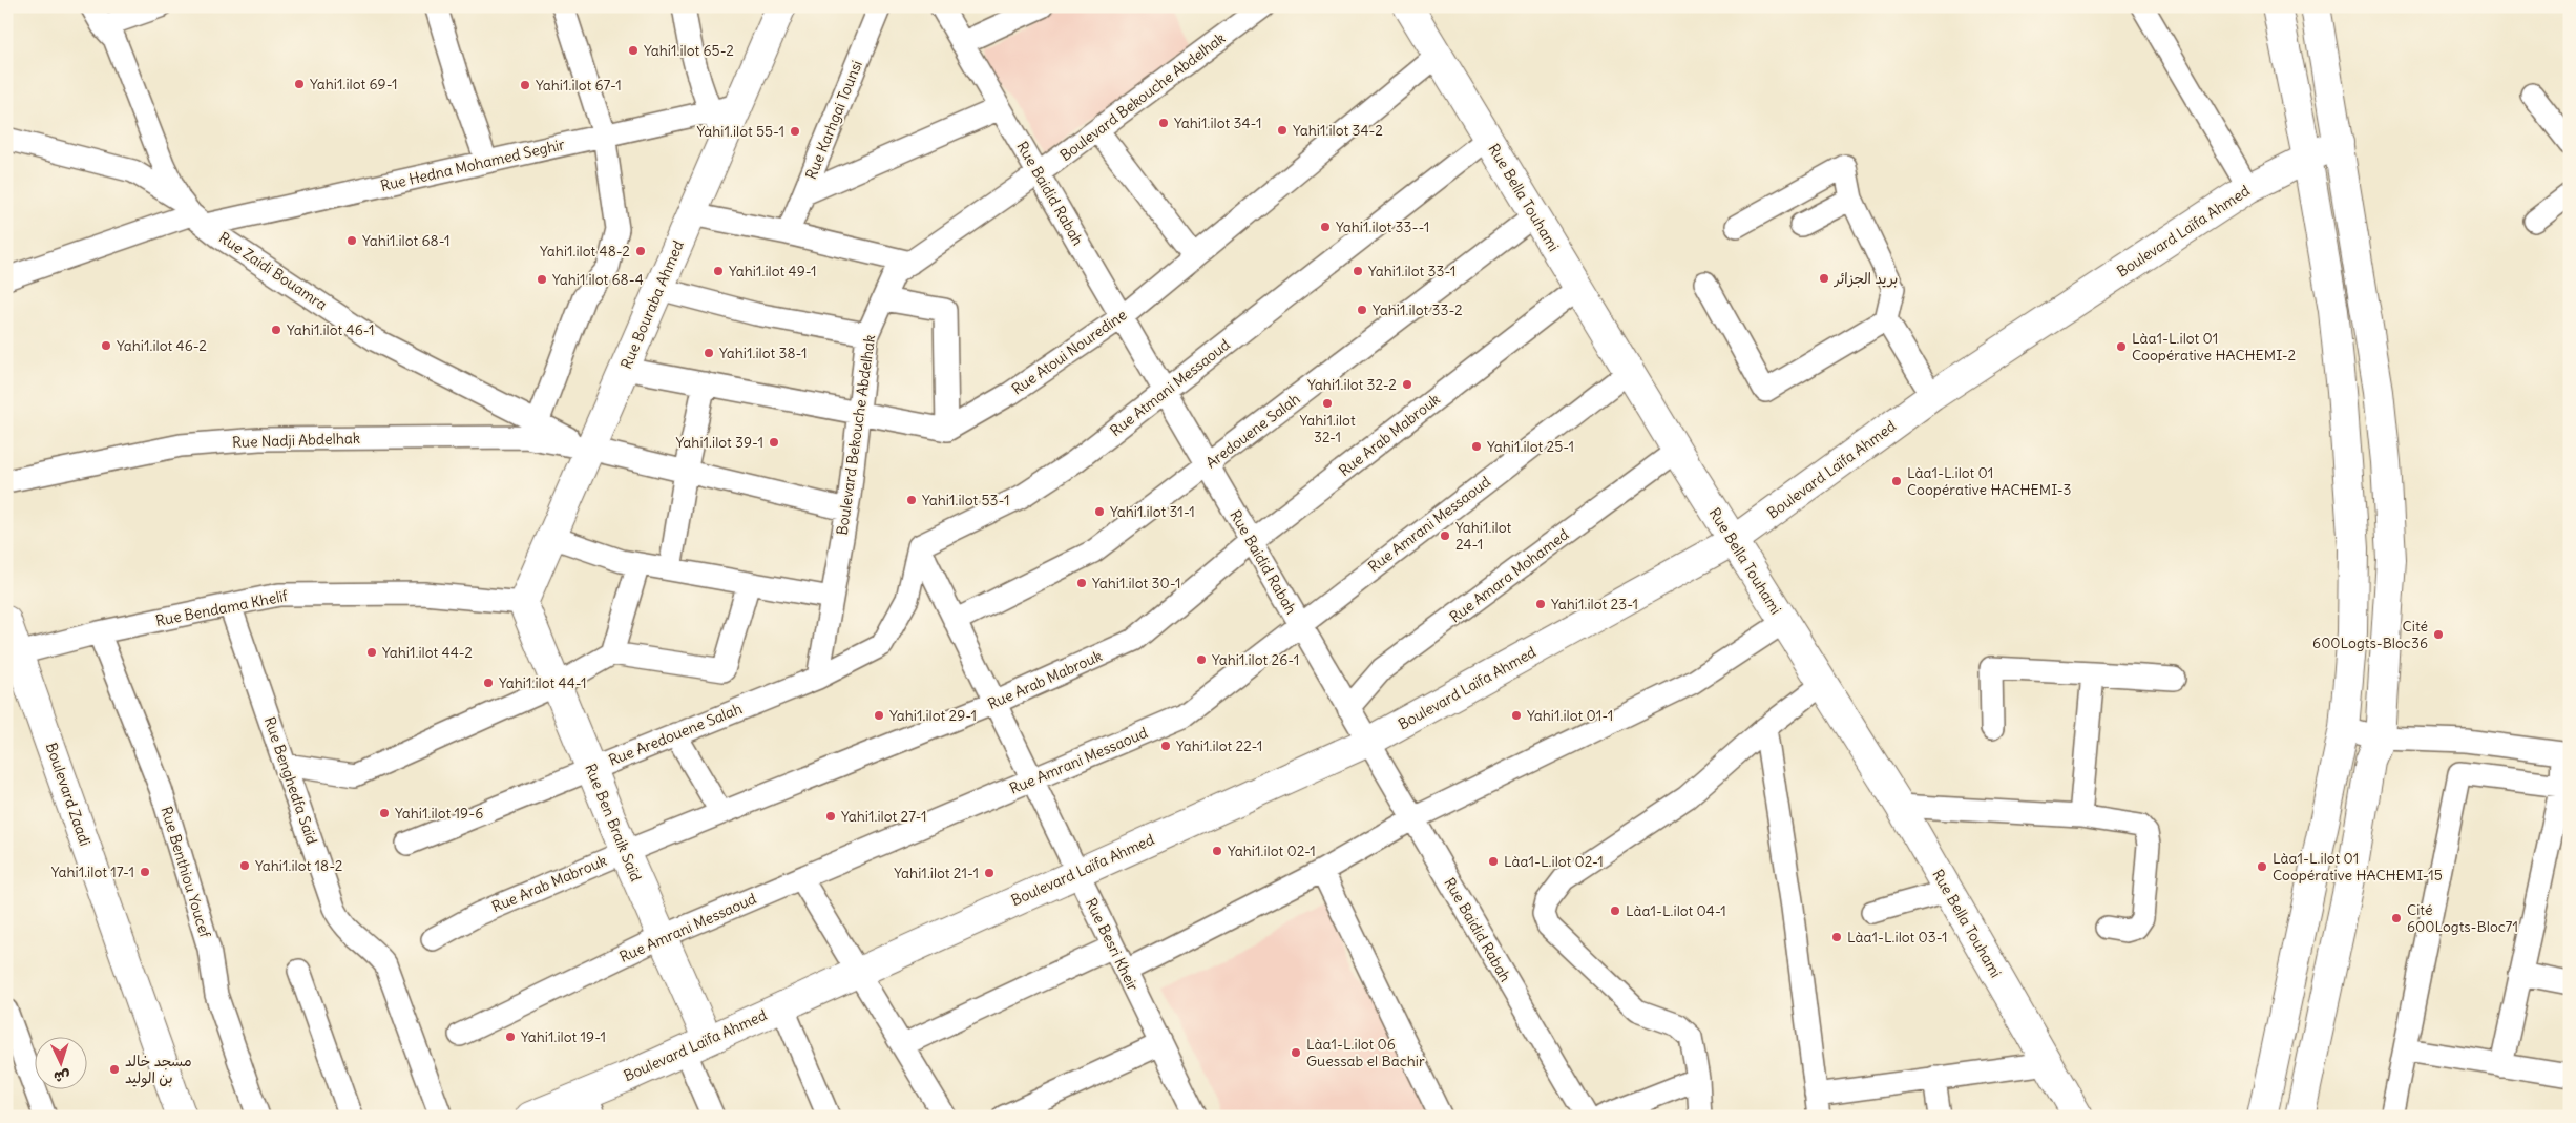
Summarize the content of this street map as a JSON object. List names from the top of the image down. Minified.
{"streets":{"street":["Boulevard Bekouche Abdelhak","Rue Karhgai Tounsi","Rue Hedna Mohamed Seghir","Rue Baidid Rabah","Rue Bella Touhami","Boulevard Laïfa Ahmed","Rue Zaidi Bouamra","Rue Bouraba Ahmed","Rue Atoui Nouredine","Rue Atmani Messaoud","Aredouene Salah","Rue Arab Mabrouk","Rue Nadji Abdelhak","Rue Amrani Messaoud","Rue Amara Mohamed","Rue Bendama Khelif","Rue Aredouene Salah","Rue Benghedfa Saïd","Boulevard Zaadi","Rue Ben Braik Saïd","Rue Benthiou Youcef","Rue Besri Kheir"]},"crossings":[["Boulevard Bekouche Abdelhak","Rue Baidid Rabah"],["Boulevard Bekouche Abdelhak","Rue Aredouene Salah"],["Rue Hedna Mohamed Seghir","Rue Zaidi Bouamra"],["Rue Hedna Mohamed Seghir","Rue Bouraba Ahmed"],["Rue Baidid Rabah","Boulevard Laïfa Ahmed"],["Rue Baidid Rabah","Rue Atoui Nouredine"],["Rue Baidid Rabah","Rue Atmani Messaoud"],["Rue Baidid Rabah","Aredouene Salah"],["Rue Baidid Rabah","Rue Arab Mabrouk"],["Rue Baidid Rabah","Rue Amrani Messaoud"],["Rue Baidid Rabah","Rue Amara Mohamed"],["Rue Bella Touhami","Boulevard Laïfa Ahmed"],["Rue Bella Touhami","Rue Atoui Nouredine"],["Rue Bella Touhami","Rue Atmani Messaoud"],["Rue Bella Touhami","Aredouene Salah"],["Rue Bella Touhami","Rue Arab Mabrouk"],["Rue Bella Touhami","Rue Amrani Messaoud"],["Rue Bella Touhami","Rue Amara Mohamed"],["Boulevard Laïfa Ahmed","Rue Ben Braik Saïd"],["Boulevard Laïfa Ahmed","Rue Besri Kheir"],["Rue Zaidi Bouamra","Rue Bouraba Ahmed"],["Rue Zaidi Bouamra","Rue Nadji Abdelhak"],["Rue Bouraba Ahmed","Rue Nadji Abdelhak"],["Rue Bouraba Ahmed","Rue Bendama Khelif"],["Rue Bouraba Ahmed","Rue Ben Braik Saïd"],["Rue Atmani Messaoud","Rue Aredouene Salah"],["Rue Atmani Messaoud","Rue Besri Kheir"],["Aredouene Salah","Rue Besri Kheir"],["Rue Arab Mabrouk","Rue Ben Braik Saïd"],["Rue Arab Mabrouk","Rue Besri Kheir"],["Rue Amrani Messaoud","Rue Ben Braik Saïd"],["Rue Amrani Messaoud","Rue Besri Kheir"],["Rue Bendama Khelif","Rue Benghedfa Saïd"],["Rue Bendama Khelif","Boulevard Zaadi"],["Rue Bendama Khelif","Rue Ben Braik Saïd"],["Rue Bendama Khelif","Rue Benthiou Youcef"],["Rue Aredouene Salah","Rue Ben Braik Saïd"],["Rue Aredouene Salah","Rue Besri Kheir"]],"places":["Yahi1.ilot 65-2","Yahi1.ilot 69-1","Yahi1.ilot 67-1","Yahi1.ilot 34-1","Yahi1.ilot 34-2","Yahi1.ilot 55-1","Yahi1.ilot 33--1","Yahi1.ilot 68-1","Yahi1.ilot 48-2","Yahi1.ilot 49-1","Yahi1.ilot 33-1","بريد الجزائر","Yahi1.ilot 68-4","Yahi1.ilot 33-2","Yahi1.ilot 46-1","Yahi1.ilot 46-2","Làa1-L.ilot 01 Coopérative HACHEMI-2","Yahi1.ilot 38-1","Yahi1.ilot 32-2","Yahi1.ilot 32-1","Yahi1.ilot 39-1","Yahi1.ilot 25-1","Làa1-L.ilot 01 Coopérative HACHEMI-3","Yahi1.ilot 53-1","Yahi1.ilot 31-1","Yahi1.ilot 24-1","Yahi1.ilot 30-1","Yahi1.ilot 23-1","Cité 600Logts-Bloc36","Yahi1.ilot 44-2","Yahi1.ilot 26-1","Yahi1.ilot 44-1","Yahi1.ilot 29-1","Yahi1.ilot 01-1","Yahi1.ilot 22-1","Yahi1.ilot 19-6","Yahi1.ilot 27-1","Yahi1.ilot 02-1","Làa1-L.ilot 02-1","Yahi1.ilot 18-2","Làa1-L.ilot 01 Coopérative HACHEMI-15","Yahi1.ilot 17-1","Yahi1.ilot 21-1","Làa1-L.ilot 04-1","Cité 600Logts-Bloc71","Làa1-L.ilot 03-1","Yahi1.ilot 19-1","Làa1-L.ilot 06 Guessab el Bachir","مسجد خالد بن الوليد"],"north":"bottom"}
